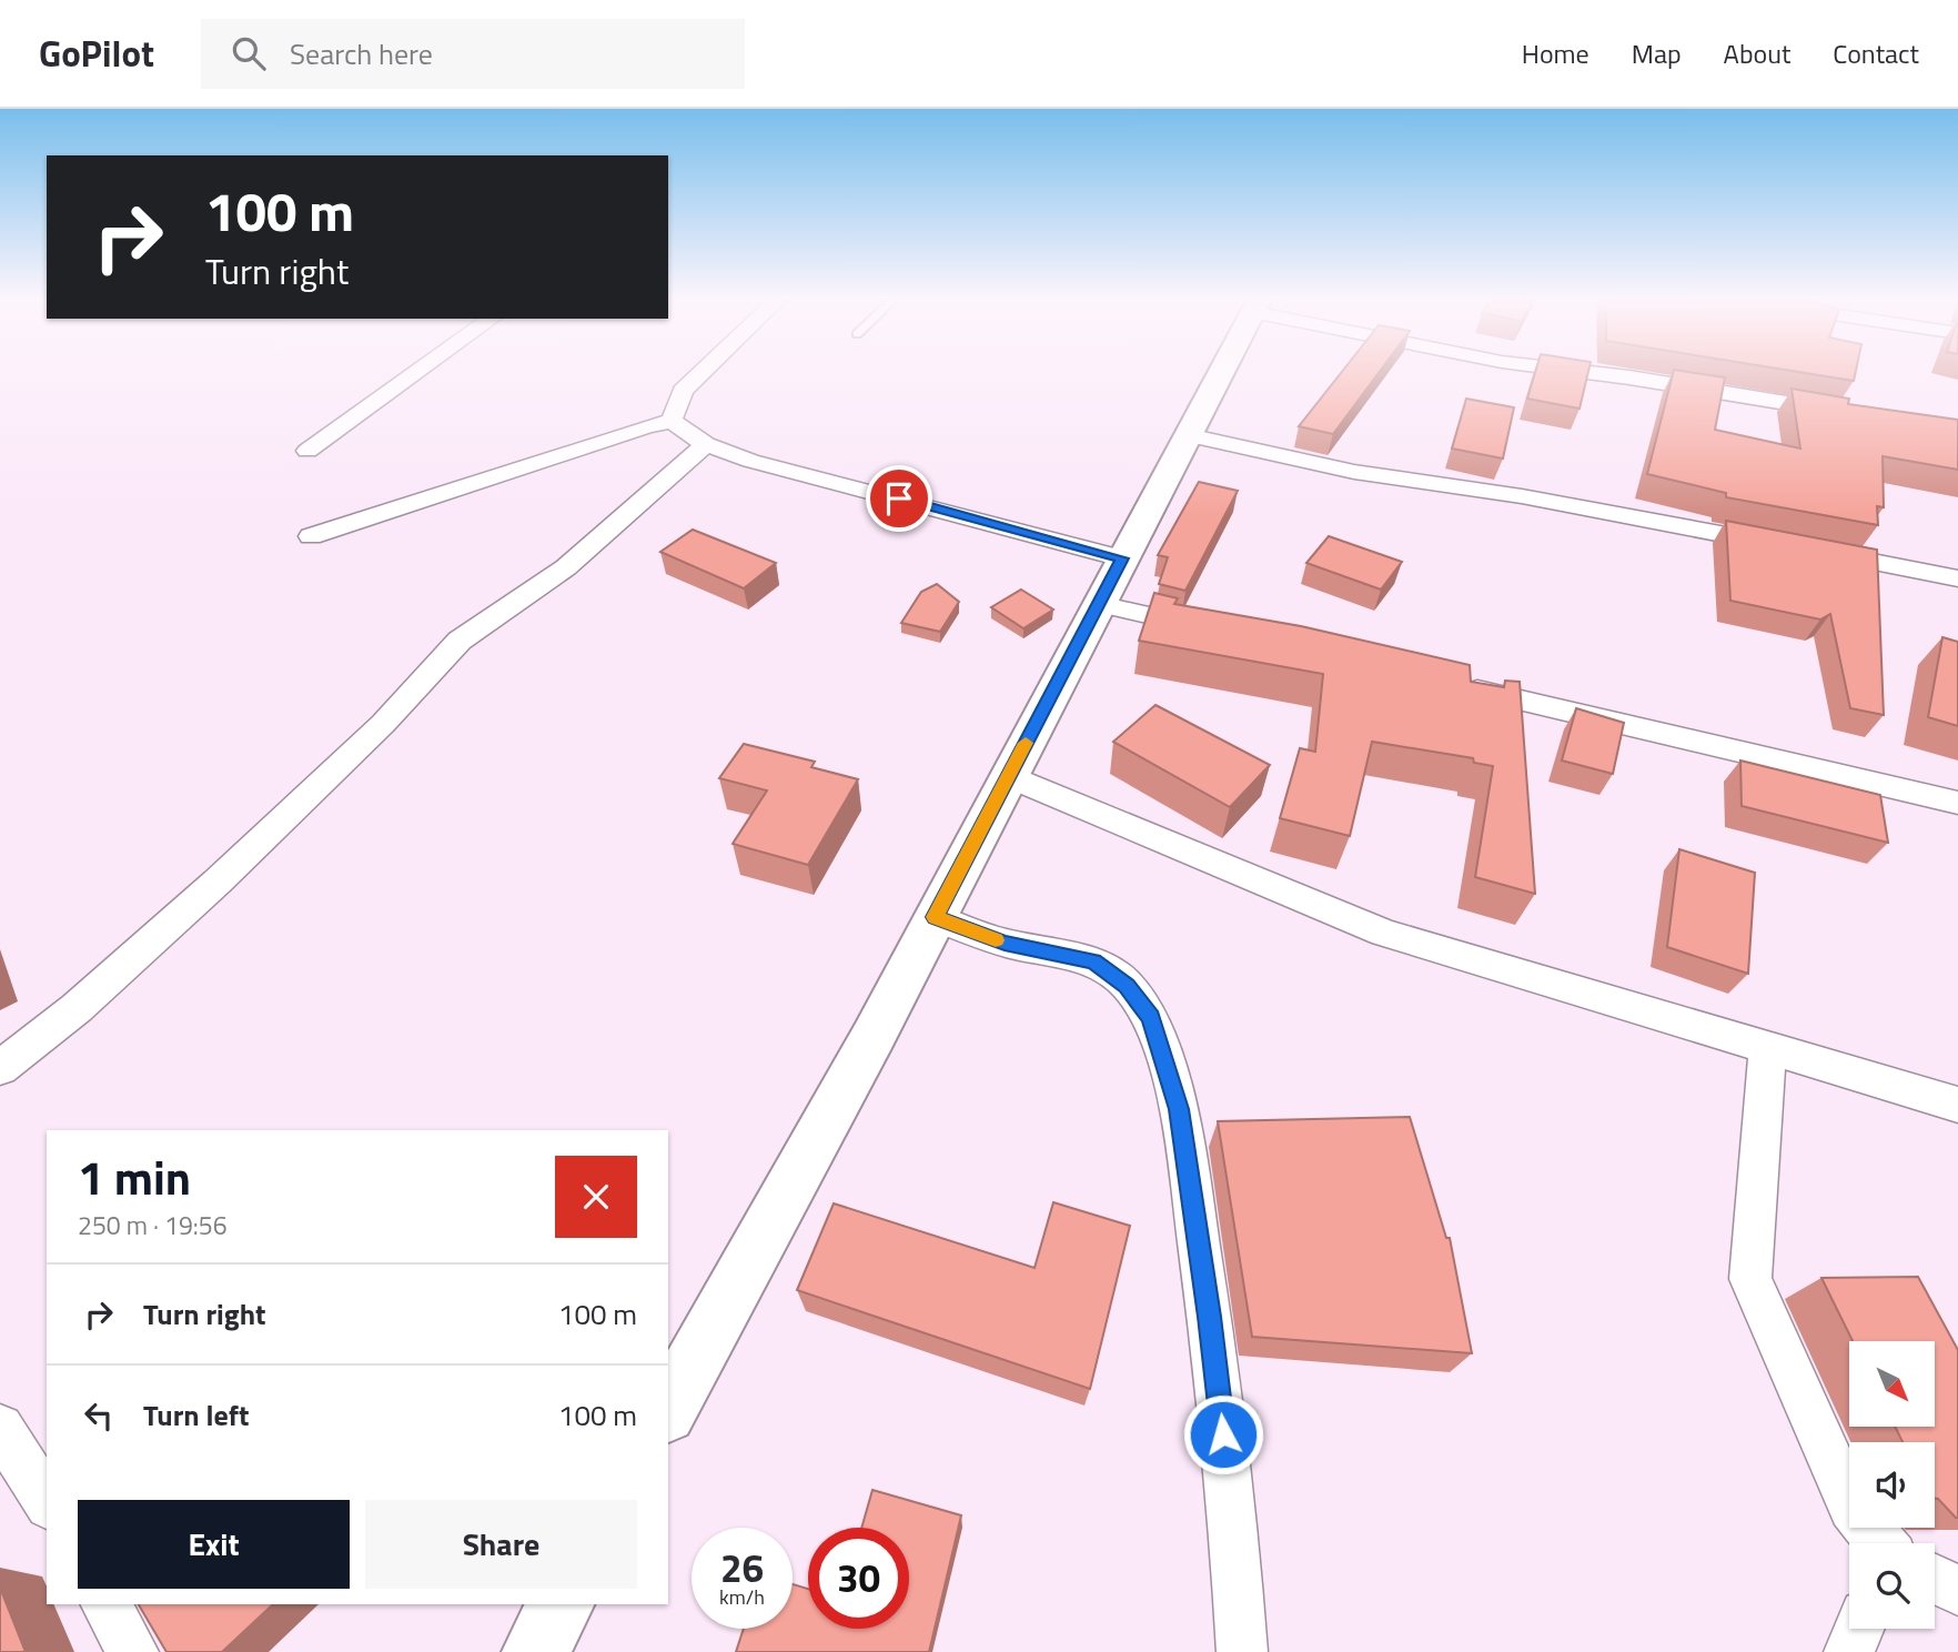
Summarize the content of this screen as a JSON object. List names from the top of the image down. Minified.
{"north":"bottom right","page":{"header":"GoPilot","search":"Search here","nav":["Home","Map","About","Contact"],"turn":["100 m","Turn right"],"heading":["1 min","250 m · 19:56"],"list":[{"name":"Turn right","value":"100 m"},{"name":"Turn left","value":"100 m"}],"buttons":["Exit","Share"],"speed":"26 km/h","limit":"30"}}
